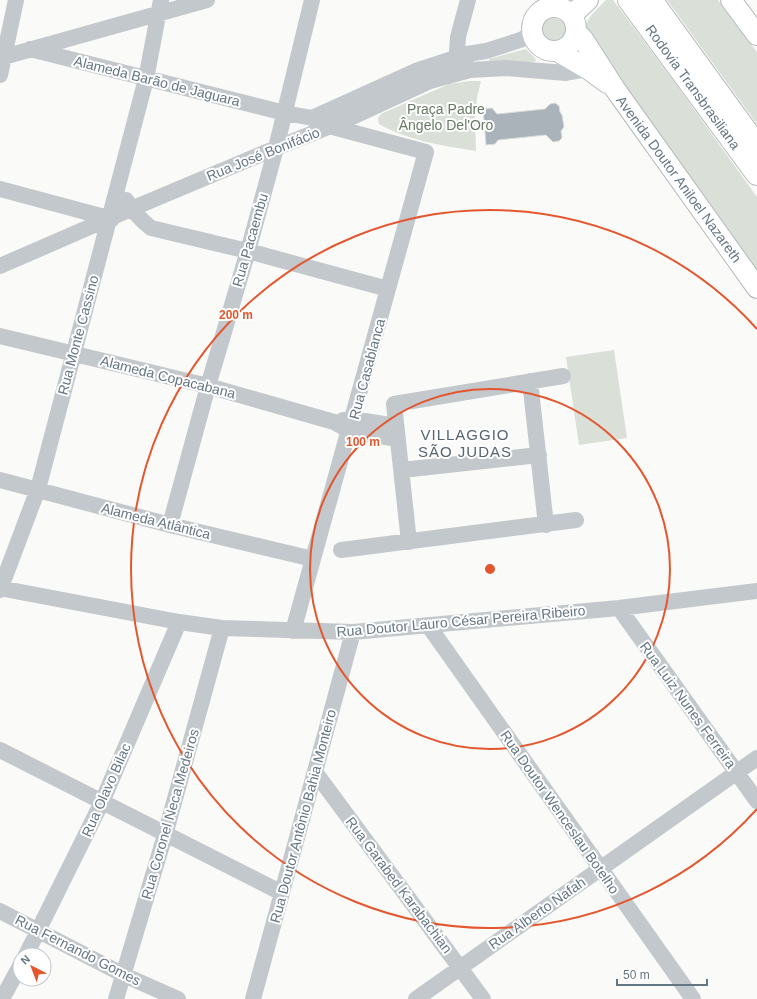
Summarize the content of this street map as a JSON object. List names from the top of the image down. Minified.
{"streets":{"highway":["Rodovia Transbrasiliana"],"main road":["Avenida Doutor Aniloel Nazareth"],"street":["Alameda Barão de Jaguara","Rua José Bonifácio","Rua Pacaembu","Rua Monte Cassino","Rua Casablanca","Alameda Copacabana","Alameda Atlântica","Rua Doutor Lauro César Pereira Ribeiro","Rua Luiz Nunes Ferreira","Rua Olavo Bilac","Rua Doutor Wenceslau Botelho","Rua Coronel Neca Medeiros","Rua Doutor Antônio Bahia Monteiro","Rua Garabed Karabachian","Rua Alberto Nafah","Rua Fernando Gomes"]},"crossings":[["Alameda Barão de Jaguara","Rua José Bonifácio"],["Alameda Barão de Jaguara","Rua Pacaembu"],["Alameda Barão de Jaguara","Rua Monte Cassino"],["Rua José Bonifácio","Avenida Doutor Aniloel Nazareth"],["Rua José Bonifácio","Rua Pacaembu"],["Rua José Bonifácio","Rua Monte Cassino"],["Rua Pacaembu","Alameda Copacabana"],["Rua Pacaembu","Alameda Atlântica"],["Rua Monte Cassino","Alameda Copacabana"],["Rua Monte Cassino","Alameda Atlântica"],["Rua Monte Cassino","Rua Doutor Lauro César Pereira Ribeiro"],["Rua Casablanca","Alameda Copacabana"],["Rua Casablanca","Alameda Atlântica"],["Rua Casablanca","Rua Doutor Lauro César Pereira Ribeiro"],["Rua Doutor Lauro César Pereira Ribeiro","Rua Luiz Nunes Ferreira"],["Rua Doutor Lauro César Pereira Ribeiro","Rua Olavo Bilac"],["Rua Doutor Lauro César Pereira Ribeiro","Rua Doutor Wenceslau Botelho"],["Rua Doutor Lauro César Pereira Ribeiro","Rua Coronel Neca Medeiros"],["Rua Doutor Lauro César Pereira Ribeiro","Rua Doutor Antônio Bahia Monteiro"],["Rua Luiz Nunes Ferreira","Rua Alberto Nafah"],["Rua Olavo Bilac","Rua Fernando Gomes"],["Rua Doutor Wenceslau Botelho","Rua Alberto Nafah"],["Rua Coronel Neca Medeiros","Rua Fernando Gomes"],["Rua Doutor Antônio Bahia Monteiro","Rua Garabed Karabachian"],["Rua Garabed Karabachian","Rua Alberto Nafah"]],"districts":["VILLAGGIO SÃO JUDAS"],"parks":["Praça Padre Ângelo Del'Oro"],"scale_bar":"50 m","north":"top left","rings":["200 m","100 m"]}
